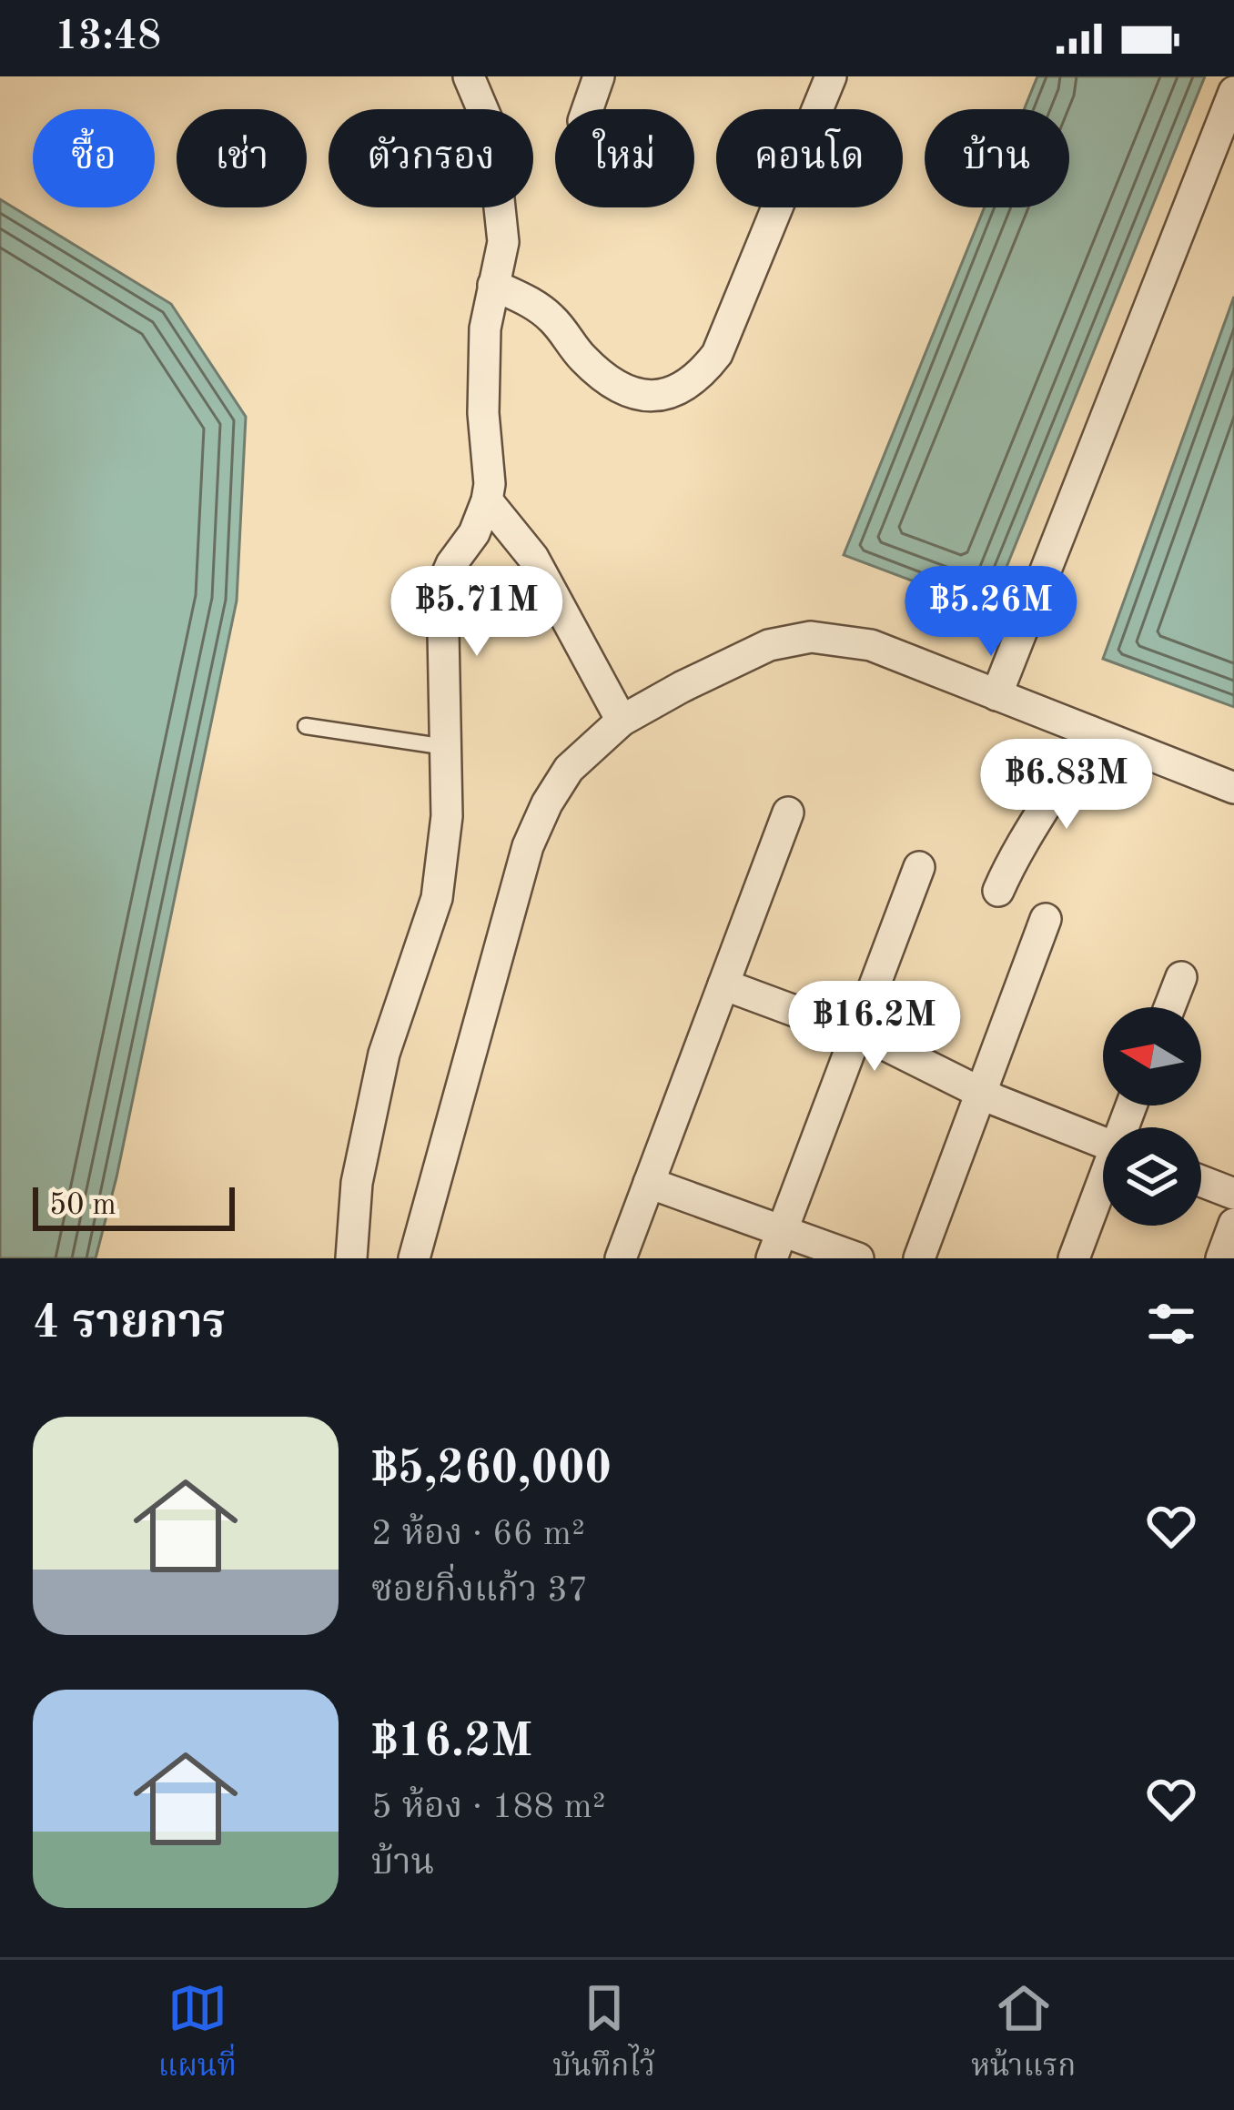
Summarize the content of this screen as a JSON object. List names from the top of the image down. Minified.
{"scale_bar":"50 m","north":"left","page":{"status":"13:48","chip":["ซื้อ","เช่า","ตัวกรอง","ใหม่","คอนโด","บ้าน"],"price":["฿5.71M","฿5.26M","฿6.83M","฿16.2M"],"scale":"50 m","heading":"4 รายการ","list":[{"name":"฿5,260,000","note":"2 ห้อง · 66 m² · ซอยกิ่งแก้ว 37"},{"name":"฿16.2M","note":"5 ห้อง · 188 m² · บ้าน"}],"tabs":["แผนที่","บันทึกไว้","หน้าแรก"]}}
